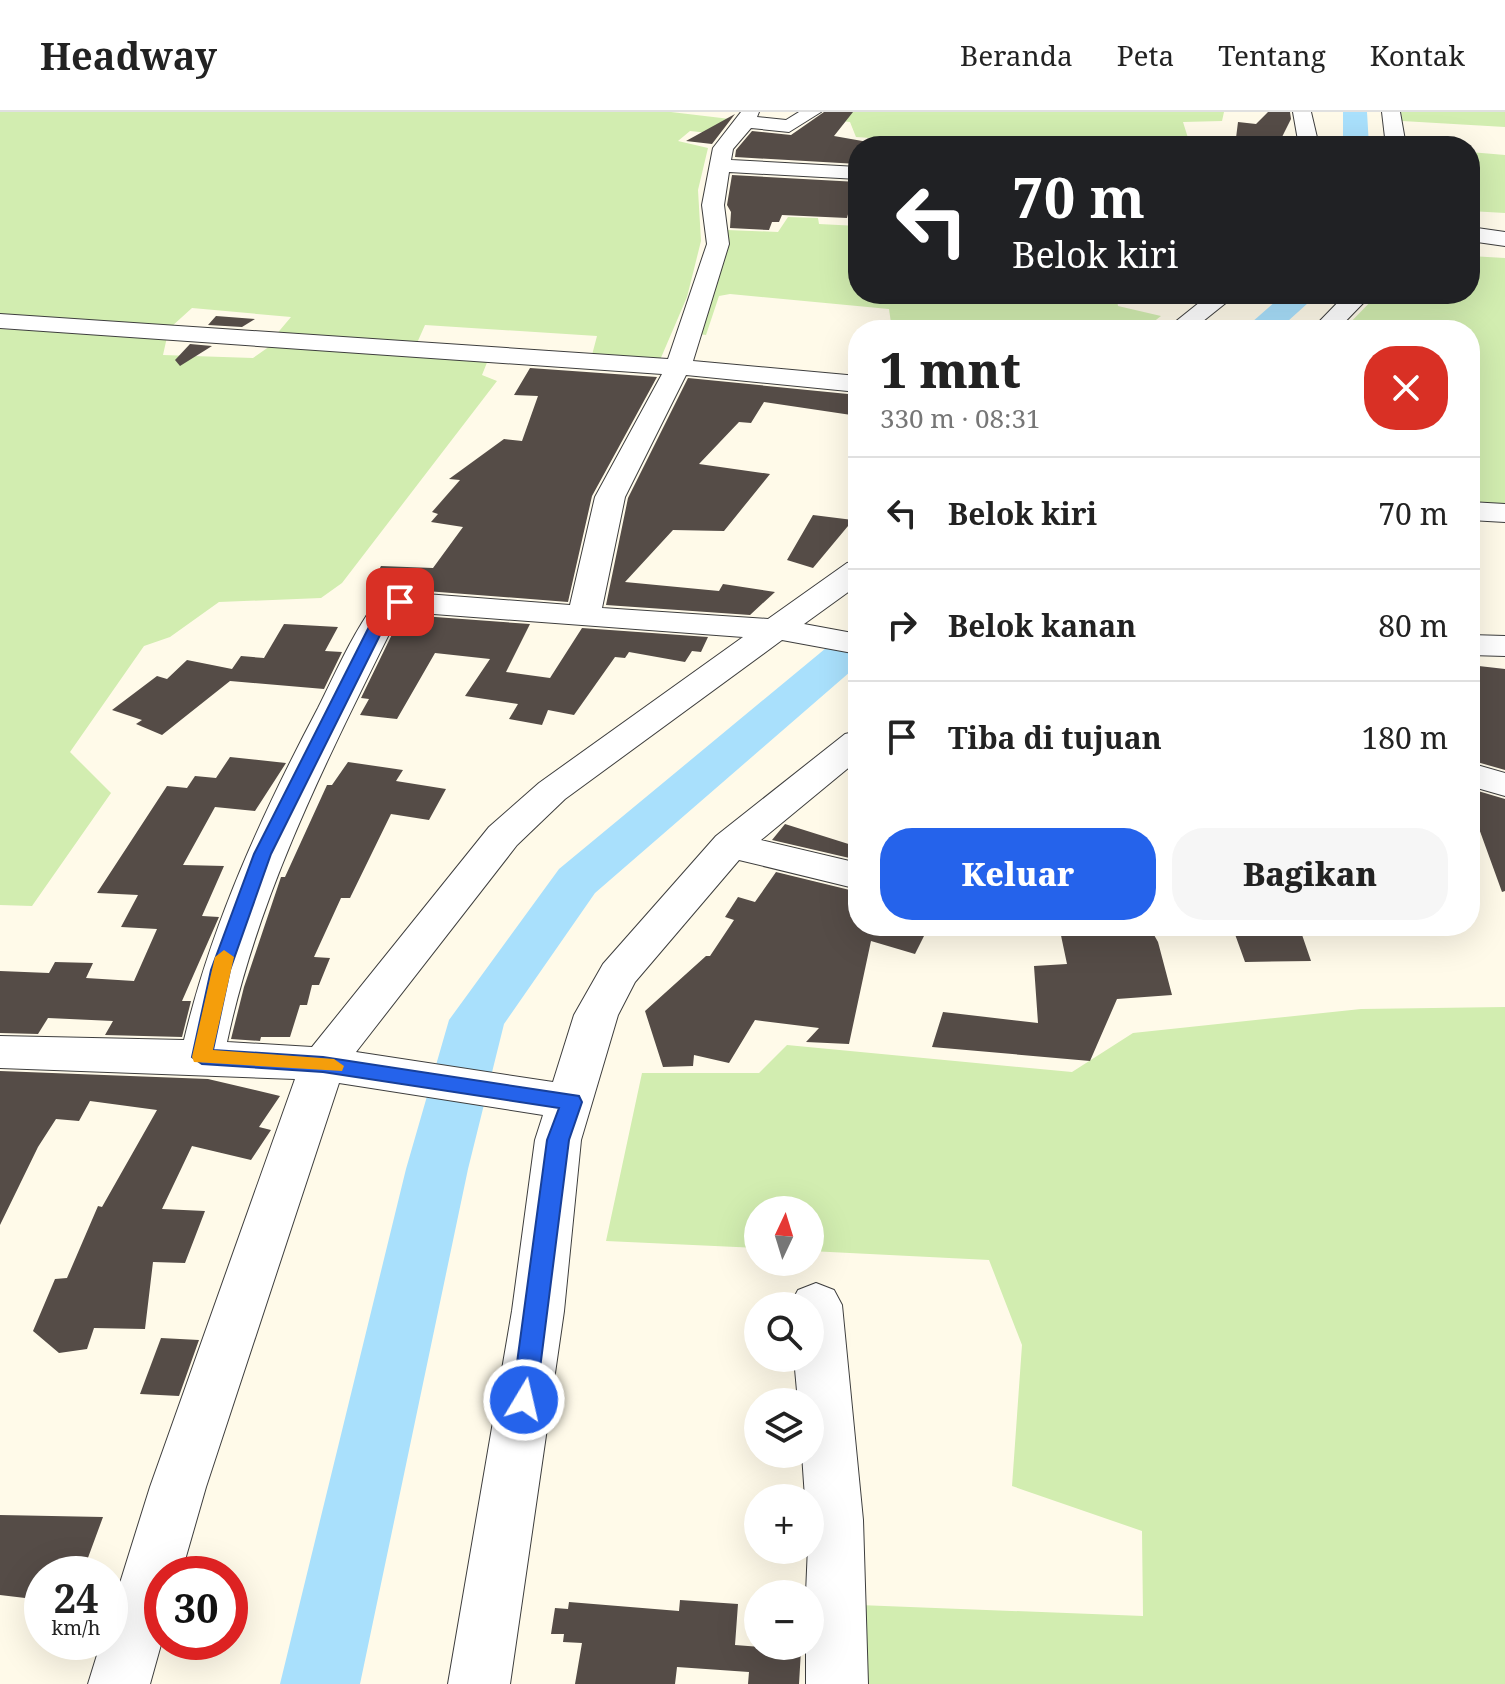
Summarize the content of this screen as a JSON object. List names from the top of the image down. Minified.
{"north":"top","page":{"header":"Headway","nav":["Beranda","Peta","Tentang","Kontak"],"turn":["70 m","Belok kiri"],"heading":["1 mnt","330 m · 08:31"],"list":[{"name":"Belok kiri","value":"70 m"},{"name":"Belok kanan","value":"80 m"},{"name":"Tiba di tujuan","value":"180 m"}],"buttons":["Keluar","Bagikan"],"map_buttons":["+","−"],"speed":"24 km/h","limit":"30"}}
